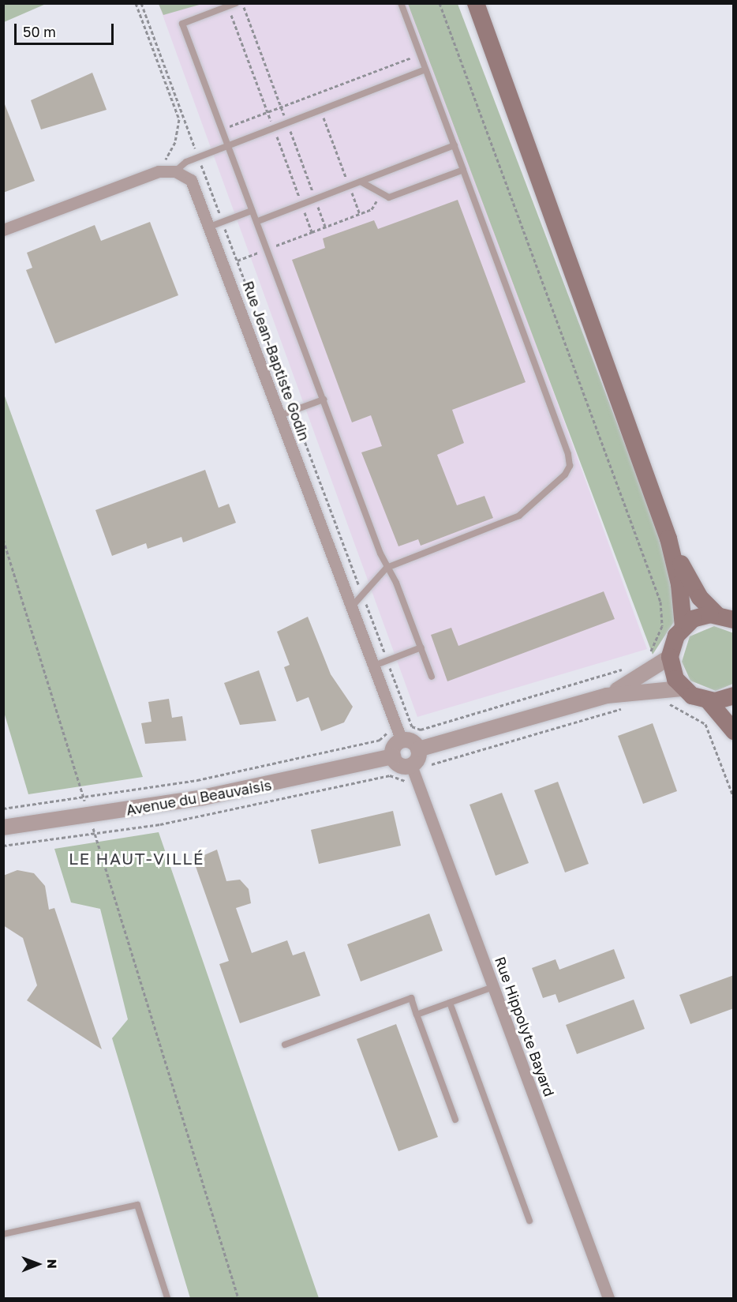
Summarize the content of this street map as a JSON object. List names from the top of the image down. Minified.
{"streets":{"street":["Rue Jean-Baptiste Godin","Avenue du Beauvaisis","Rue Hippolyte Bayard"]},"crossings":[["Rue Jean-Baptiste Godin","Avenue du Beauvaisis"],["Rue Jean-Baptiste Godin","Rue Hippolyte Bayard"],["Avenue du Beauvaisis","Rue Hippolyte Bayard"]],"districts":["LE HAUT-VILLÉ"],"scale_bar":"50 m","north":"right"}
